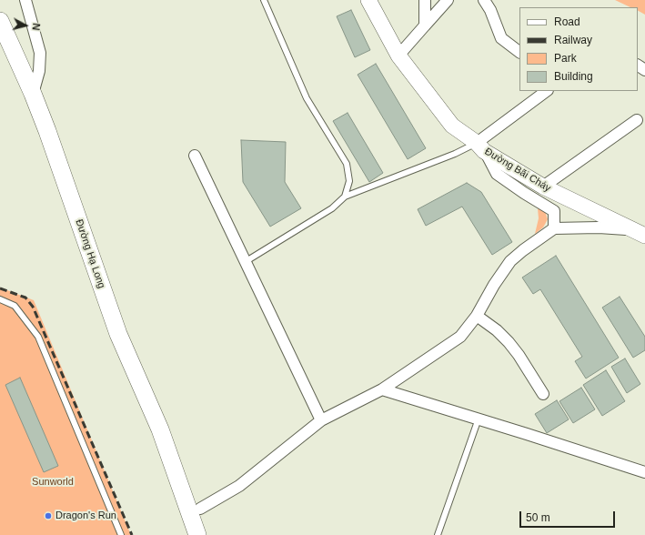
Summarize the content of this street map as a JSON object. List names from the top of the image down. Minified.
{"streets":{"main road":["Đường Bãi Cháy","Đường Hạ Long"]},"parks":["Sunworld"],"places":["Dragon's Run"],"legend":["Road","Railway","Park","Building"],"scale_bar":"50 m","north":"right"}
